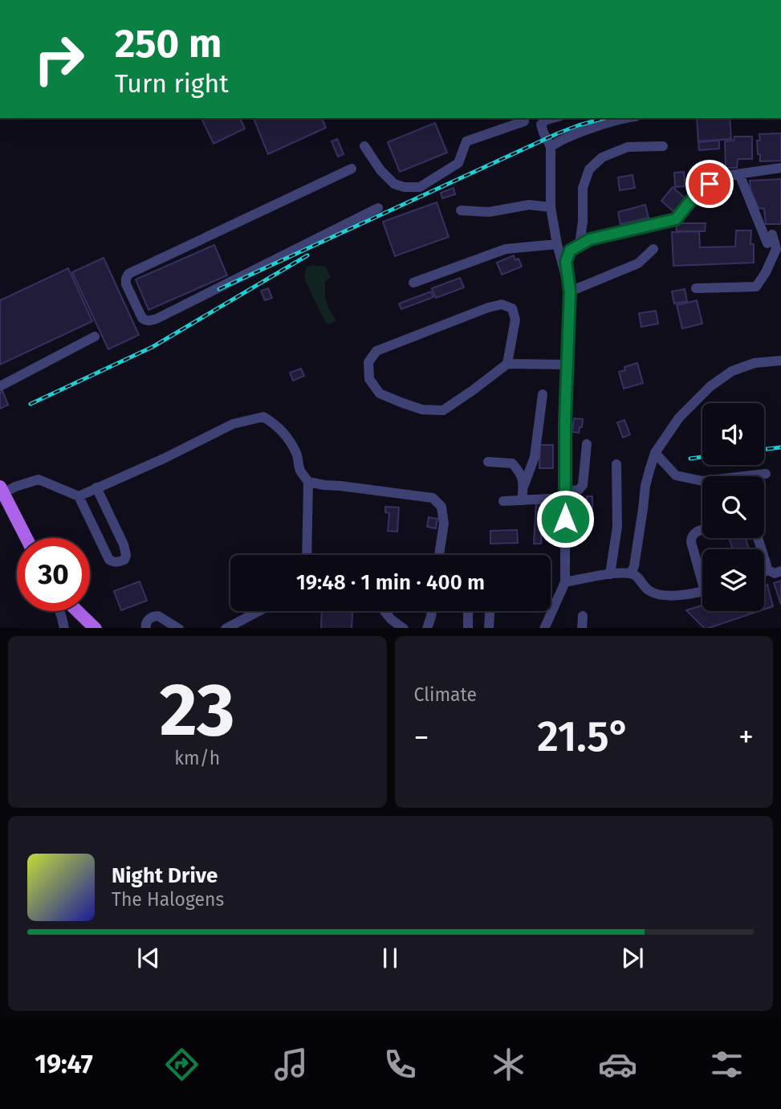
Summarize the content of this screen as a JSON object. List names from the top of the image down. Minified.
{"page":{"turn":["250 m","Turn right"],"limit":"30","trip":"19:48 · 1 min · 400 m","tile":[["23","km/h"],"Climate"],"heat":["−","21.5°","+"],"song":["Night Drive","The Halogens"],"tabs":"19:47"}}
